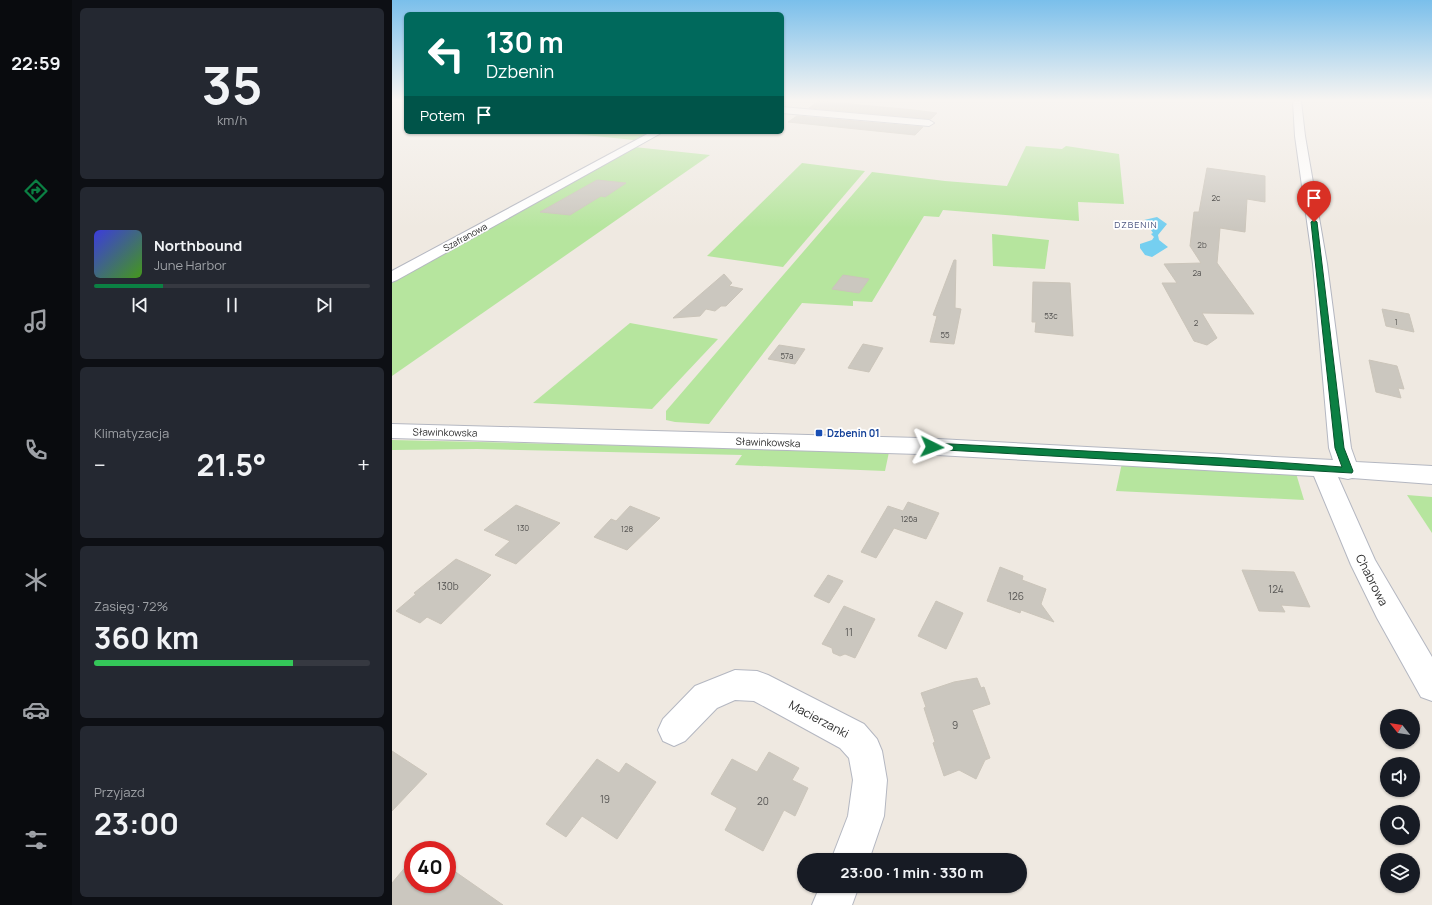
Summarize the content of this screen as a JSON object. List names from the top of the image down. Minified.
{"streets":{"street":["Szafranowa","Sławinkowska","Chabrowa","Macierzanki"]},"crossings":[["Sławinkowska","Chabrowa"]],"districts":["DZBENIN"],"places":{"transit":["Dzbenin 01"]},"house_numbers":["2c","2b","2a","53c","1","2","55","57a","126a","130","128","130b","124","126","11","9","19","20"],"north":"top left","page":{"tabs":"22:59","tile":[["35","km/h"],"Klimatyzacja",["Zasięg · 72%","360 km"],["Przyjazd","23:00"]],"turn":["130 m","Dzbenin"],"then":"Potem","song":["Northbound","June Harbor"],"heat":["−","21.5°","+"],"limit":"40","trip":"23:00 · 1 min · 330 m"}}
